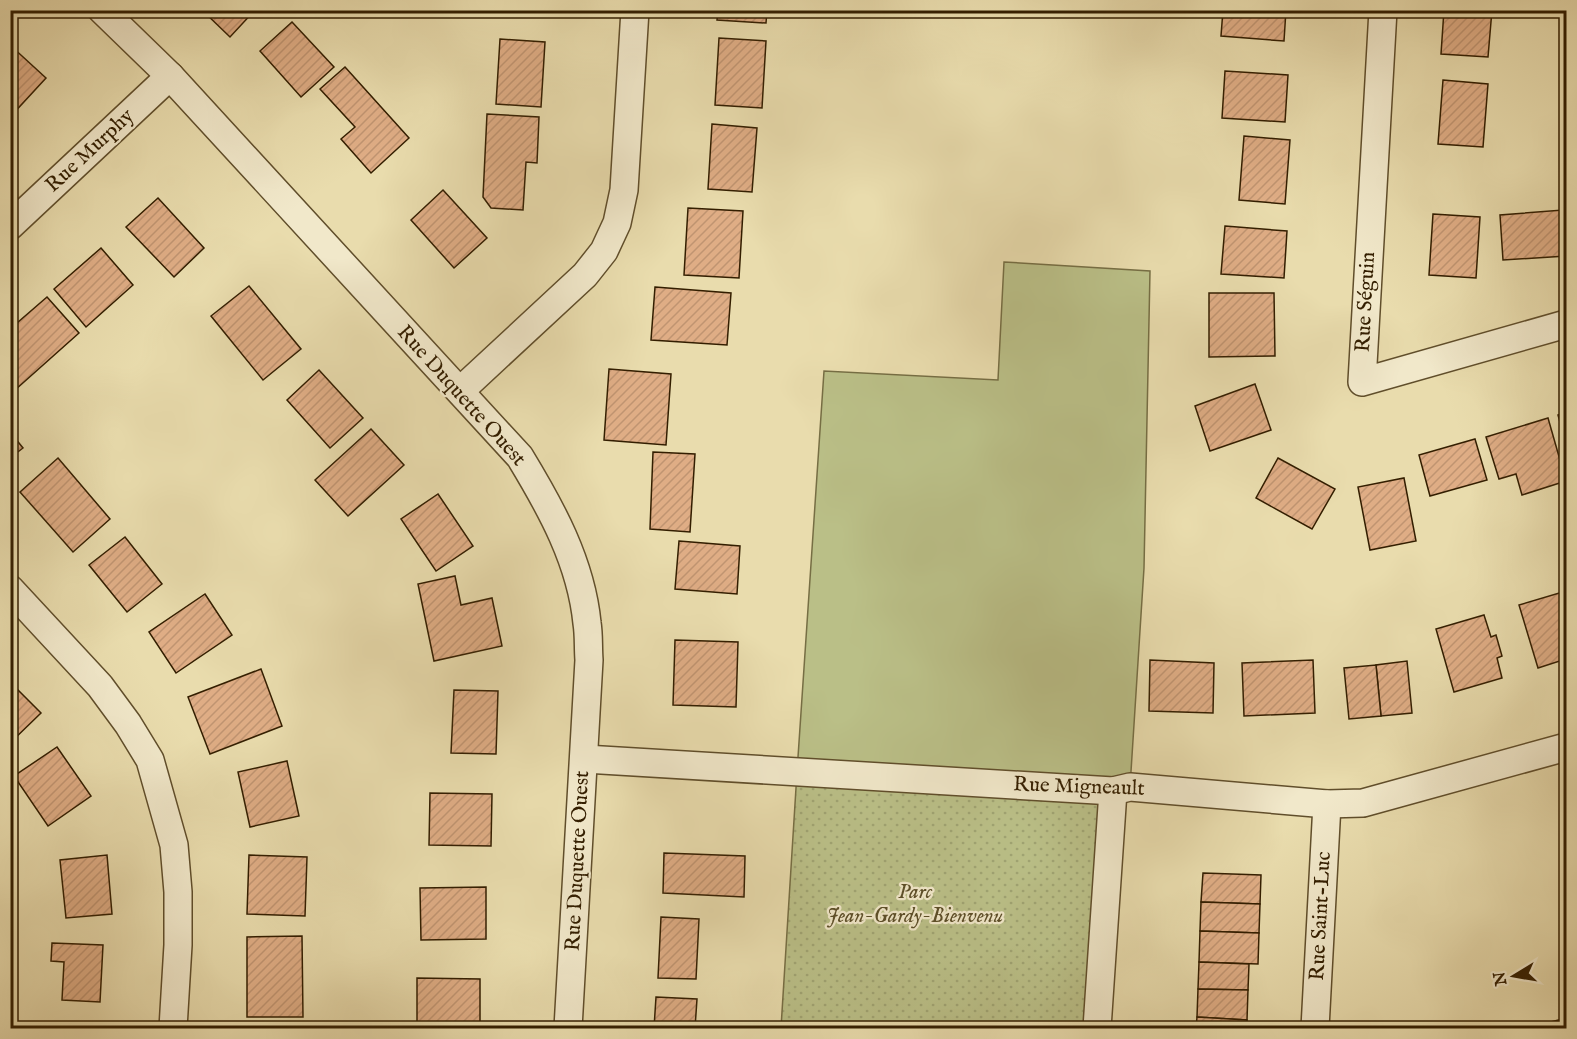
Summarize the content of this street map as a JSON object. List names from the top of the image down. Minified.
{"streets":{"street":["Rue Murphy","Rue Séguin","Rue Duquette Ouest","Rue Migneault","Rue Saint-Luc"]},"crossings":[["Rue Murphy","Rue Duquette Ouest"],["Rue Duquette Ouest","Rue Migneault"],["Rue Migneault","Rue Saint-Luc"]],"parks":["Parc Jean-Gardy-Bienvenu"],"north":"left"}
